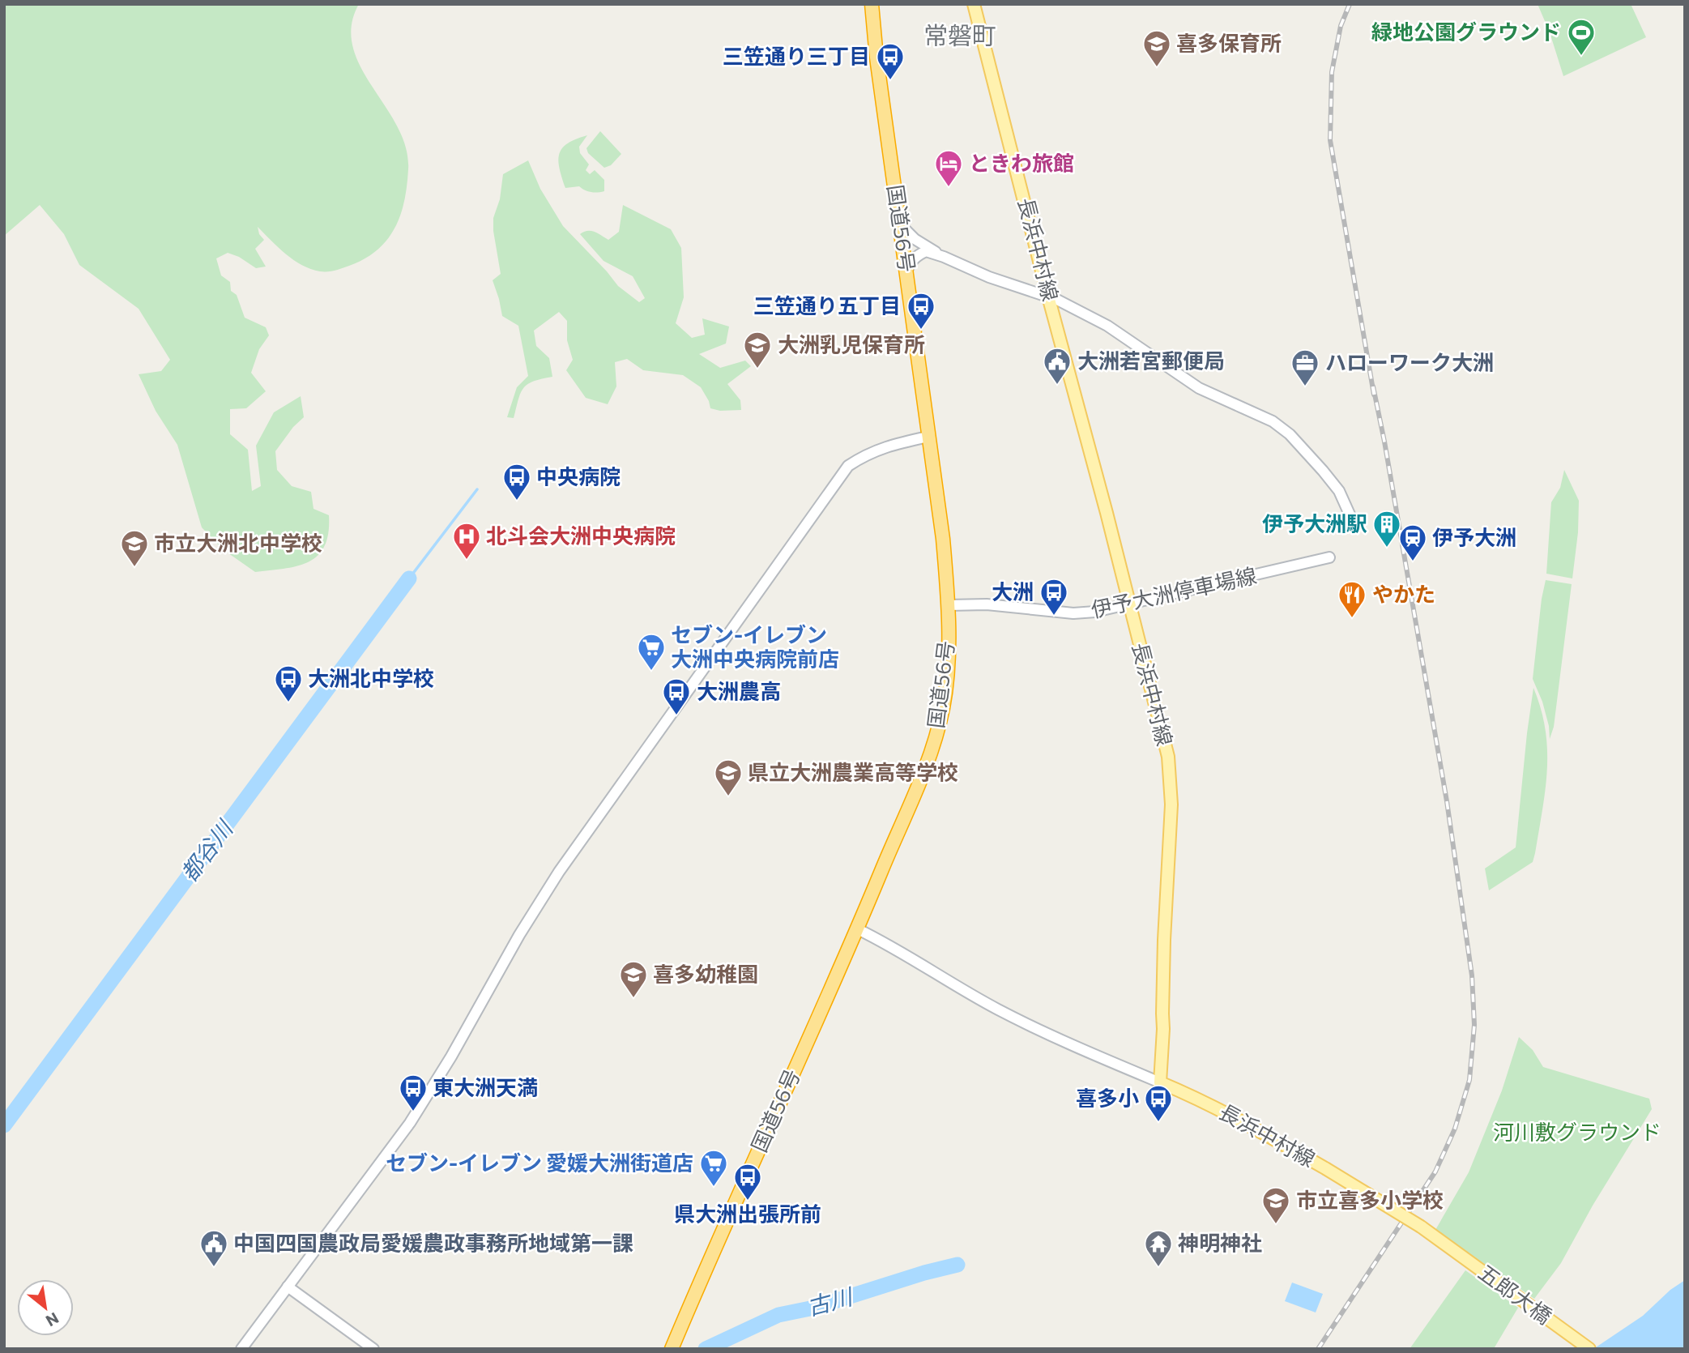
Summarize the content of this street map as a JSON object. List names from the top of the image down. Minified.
{"streets":{"highway":["国道56号"],"main road":["長浜中村線","五郎大橋"],"street":["伊予大洲停車場線"]},"crossings":[["国道56号","伊予大洲停車場線"],["長浜中村線","伊予大洲停車場線"],["長浜中村線","五郎大橋"]],"districts":["常磐町"],"water":["都谷川","古川"],"parks":["河川敷グラウンド"],"places":{"sports":["緑地公園グラウンド"],"school or university":["喜多保育所","大洲乳児保育所","市立大洲北中学校","県立大洲農業高等学校","喜多幼稚園","市立喜多小学校"],"bus stop":["三笠通り三丁目","三笠通り五丁目","中央病院","大洲","大洲北中学校","大洲農高","東大洲天満","喜多小","県大洲出張所前"],"hotel":["ときわ旅館"],"public building":["大洲若宮郵便局","中国四国農政局愛媛農政事務所地域第一課"],"office":["ハローワーク大洲"],"building":["伊予大洲駅"],"hospital":["北斗会大洲中央病院"],"station":["伊予大洲"],"restaurant":["やかた"],"supermarket":["セブン-イレブン 大洲中央病院前店","セブン-イレブン 愛媛大洲街道店"],"temple":["神明神社"]},"north":"bottom right"}
